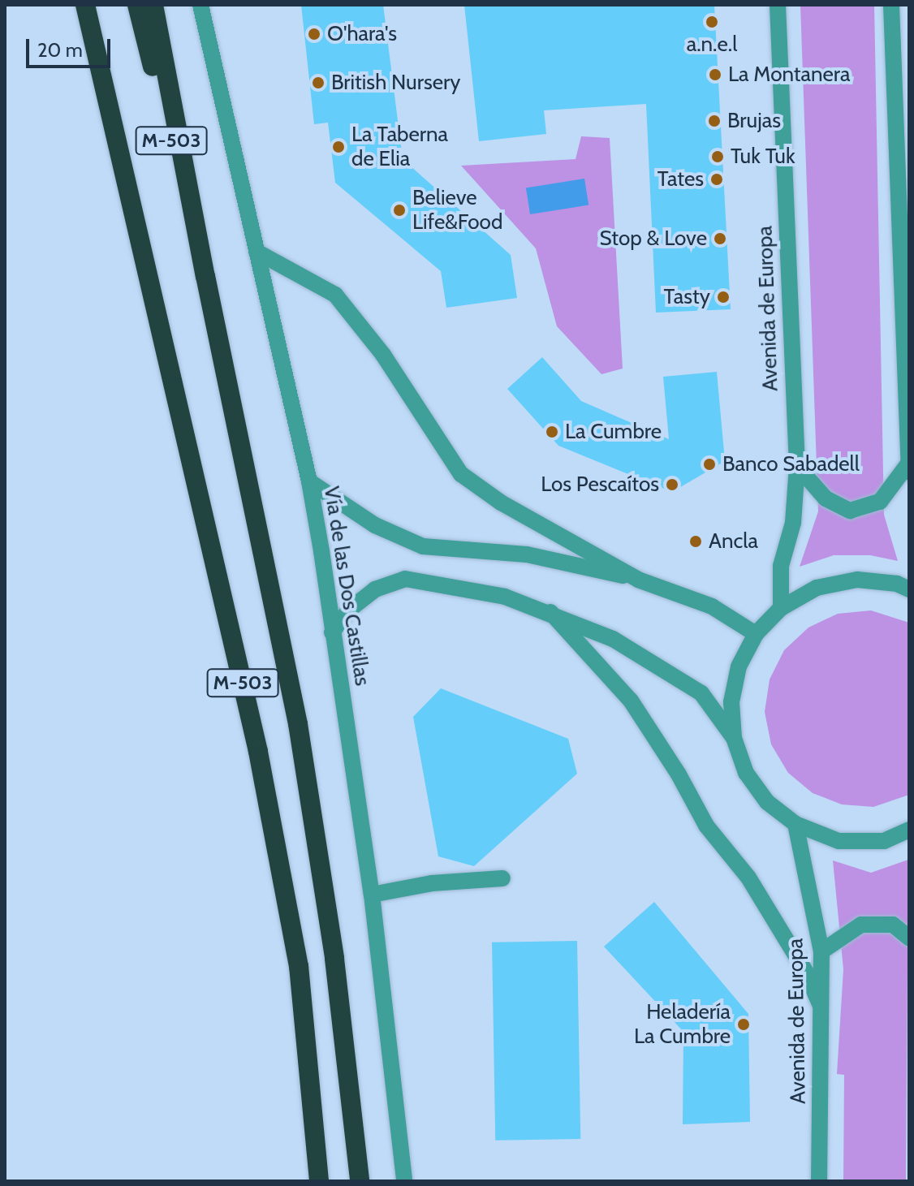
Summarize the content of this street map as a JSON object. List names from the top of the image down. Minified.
{"streets":{"highway":["M-503"],"street":["Avenida de Europa","Vía de las Dos Castillas"]},"places":["a.n.e.l","O'hara's","La Montanera","British Nursery","Brujas","La Taberna de Elia","Tuk Tuk","Tates","Believe Life&Food","Stop & Love","Tasty","La Cumbre","Banco Sabadell","Los Pescaítos","Ancla","Heladería La Cumbre"],"scale_bar":"20 m"}
